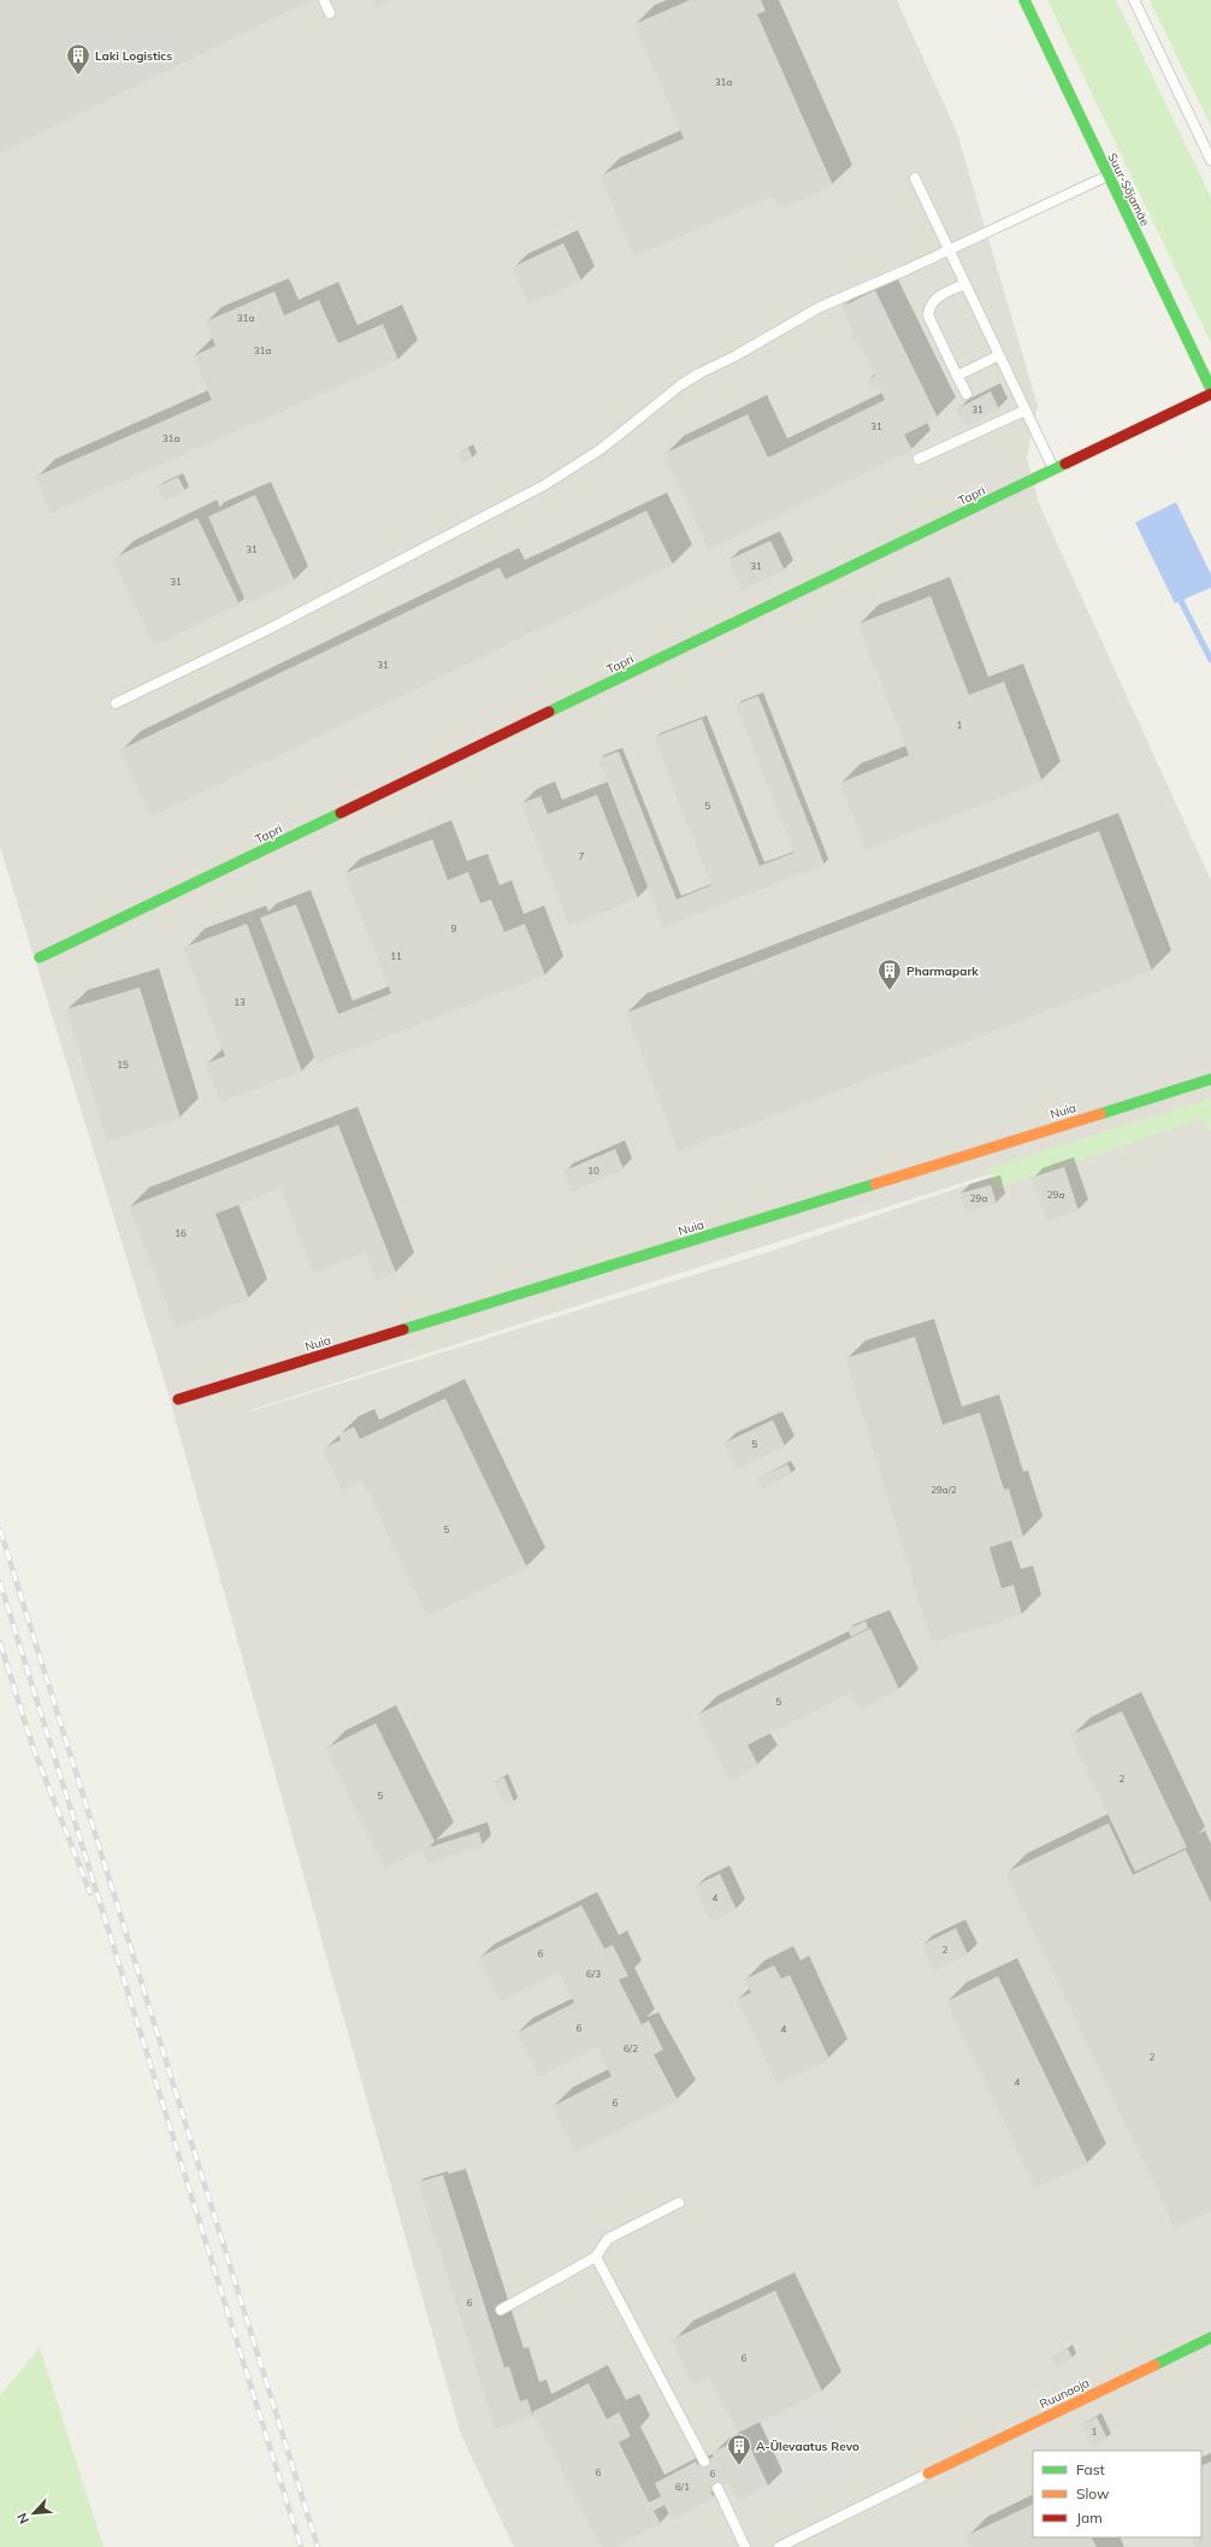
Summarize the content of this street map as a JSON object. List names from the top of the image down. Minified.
{"streets":{"street":["Suur-Sõjamäe","Tapri","Nuia","Ruunaoja"]},"places":{"building":["Laki Logistics","Pharmapark","A-Ülevaatus Revo"]},"house_numbers":["31a","31a","31a","31","31","31a","31","31","31","31","1","5","7","9","11","13","15","10","29a","29a","16","5","29a/2","5","5","2","5","4","2","6","6/3","6","4","6/2","2","4","6","6","6","1","6","6","6/1"],"legend":["Fast","Slow","Jam"],"north":"bottom left"}
